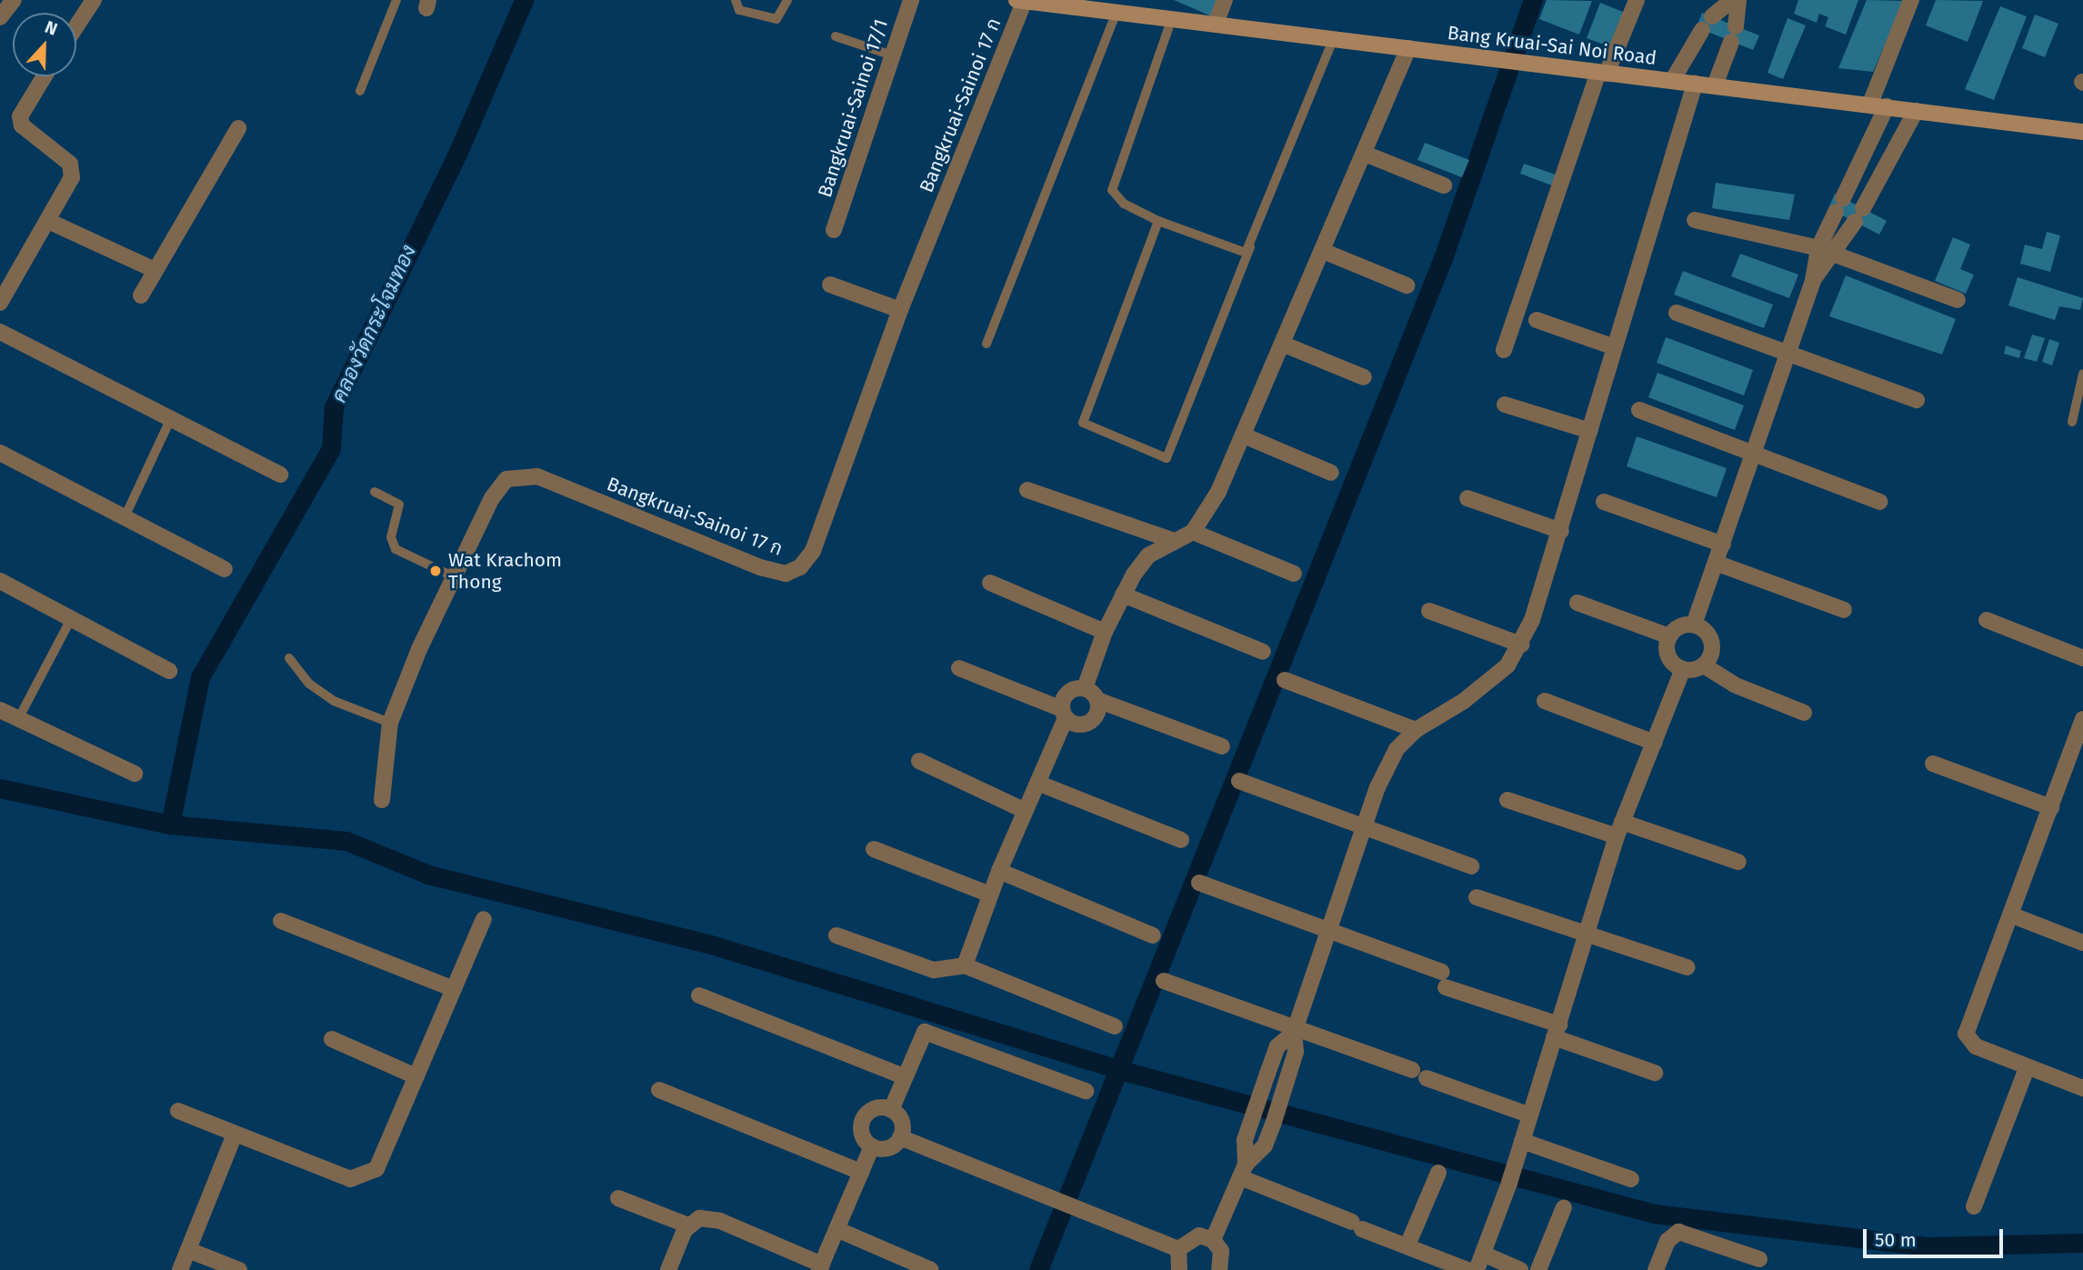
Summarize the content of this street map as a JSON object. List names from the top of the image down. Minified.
{"streets":{"main road":["Bang Kruai-Sai Noi Road"],"street":["Bangkruai-Sainoi 17 ก","Bangkruai-Sainoi 17/1"]},"crossings":[["Bang Kruai-Sai Noi Road","Bangkruai-Sainoi 17 ก"]],"water":["คลองวัดกระโจมทอง"],"places":["Wat Krachom Thong"],"scale_bar":"50 m","north":"top"}
